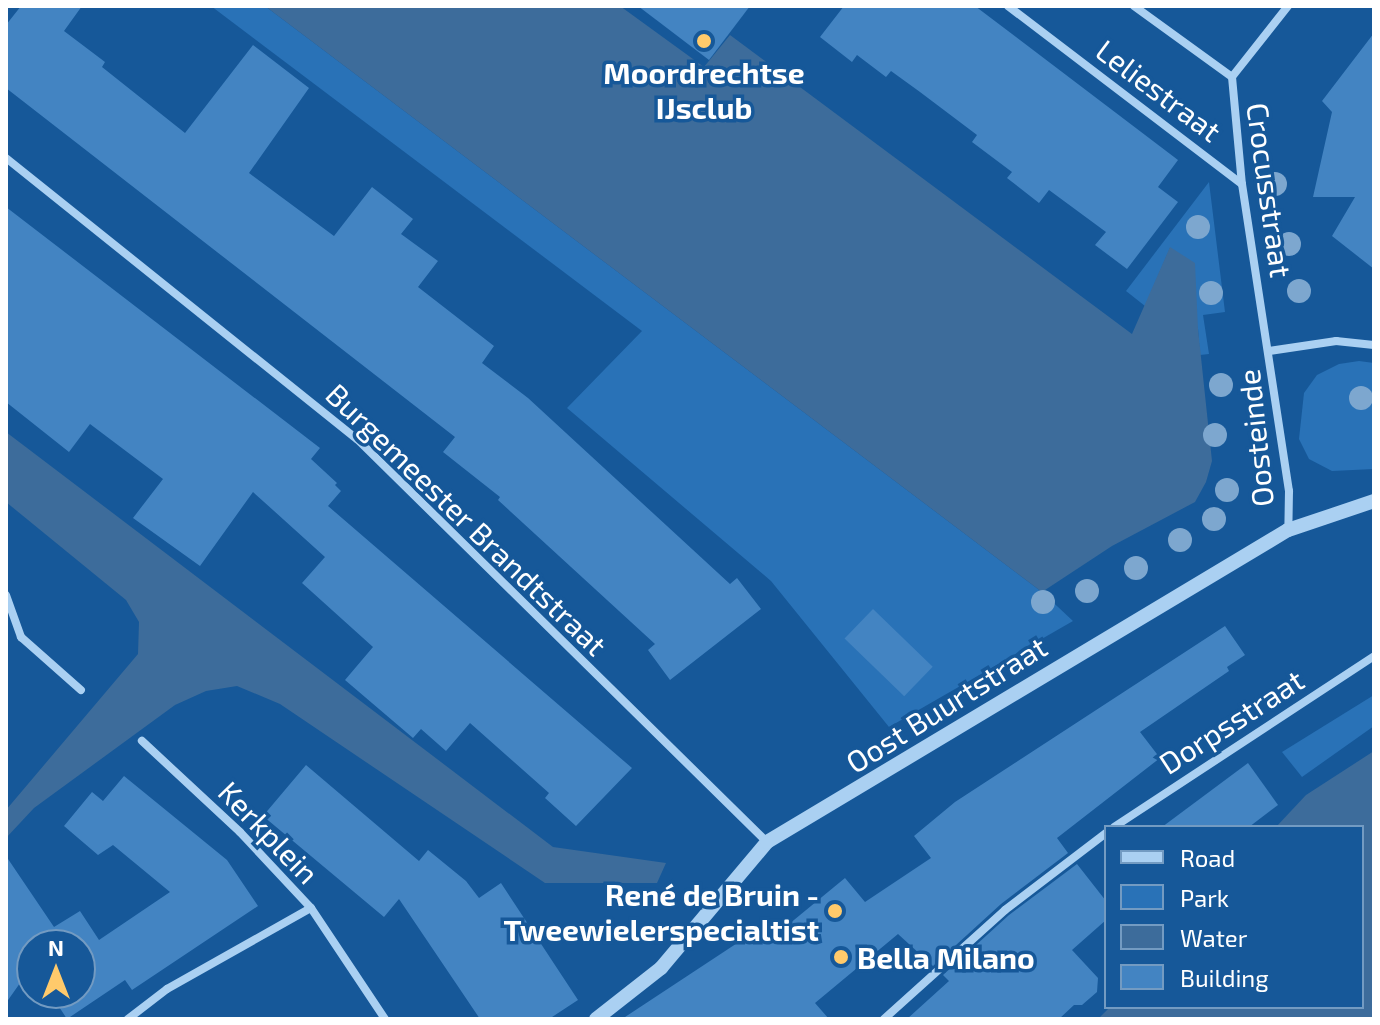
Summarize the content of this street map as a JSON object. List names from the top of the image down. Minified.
{"streets":{"street":["Leliestraat","Crocusstraat","Oosteinde","Burgemeester Brandtstraat","Oost Buurtstraat","Dorpsstraat","Kerkplein"]},"crossings":[["Leliestraat","Crocusstraat"],["Crocusstraat","Oosteinde"],["Oosteinde","Oost Buurtstraat"],["Burgemeester Brandtstraat","Oost Buurtstraat"]],"places":["Moordrechtse IJsclub","René de Bruin - Tweewielerspecialtist","Bella Milano"],"legend":["Road","Park","Water","Building"],"north":"top"}
